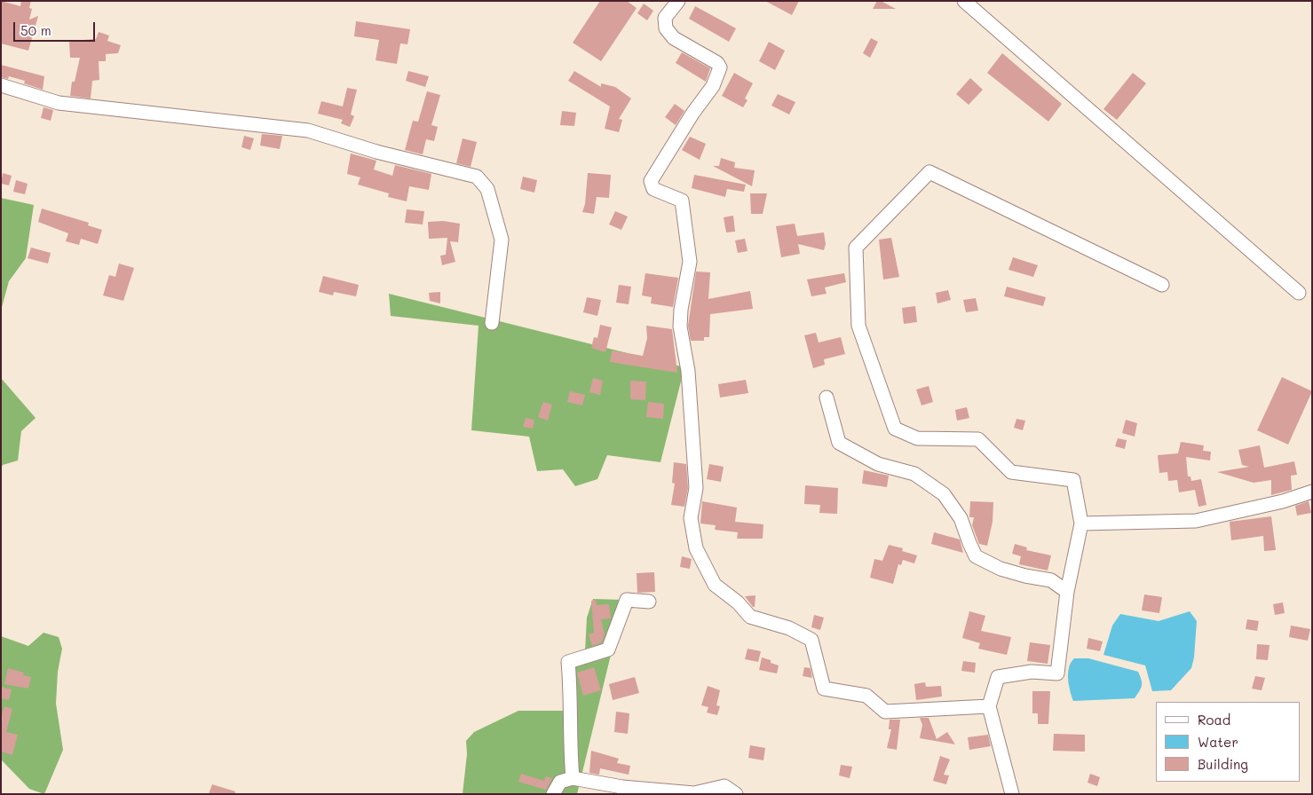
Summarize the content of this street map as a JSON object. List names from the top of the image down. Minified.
{"legend":["Road","Water","Building"],"scale_bar":"50 m"}
